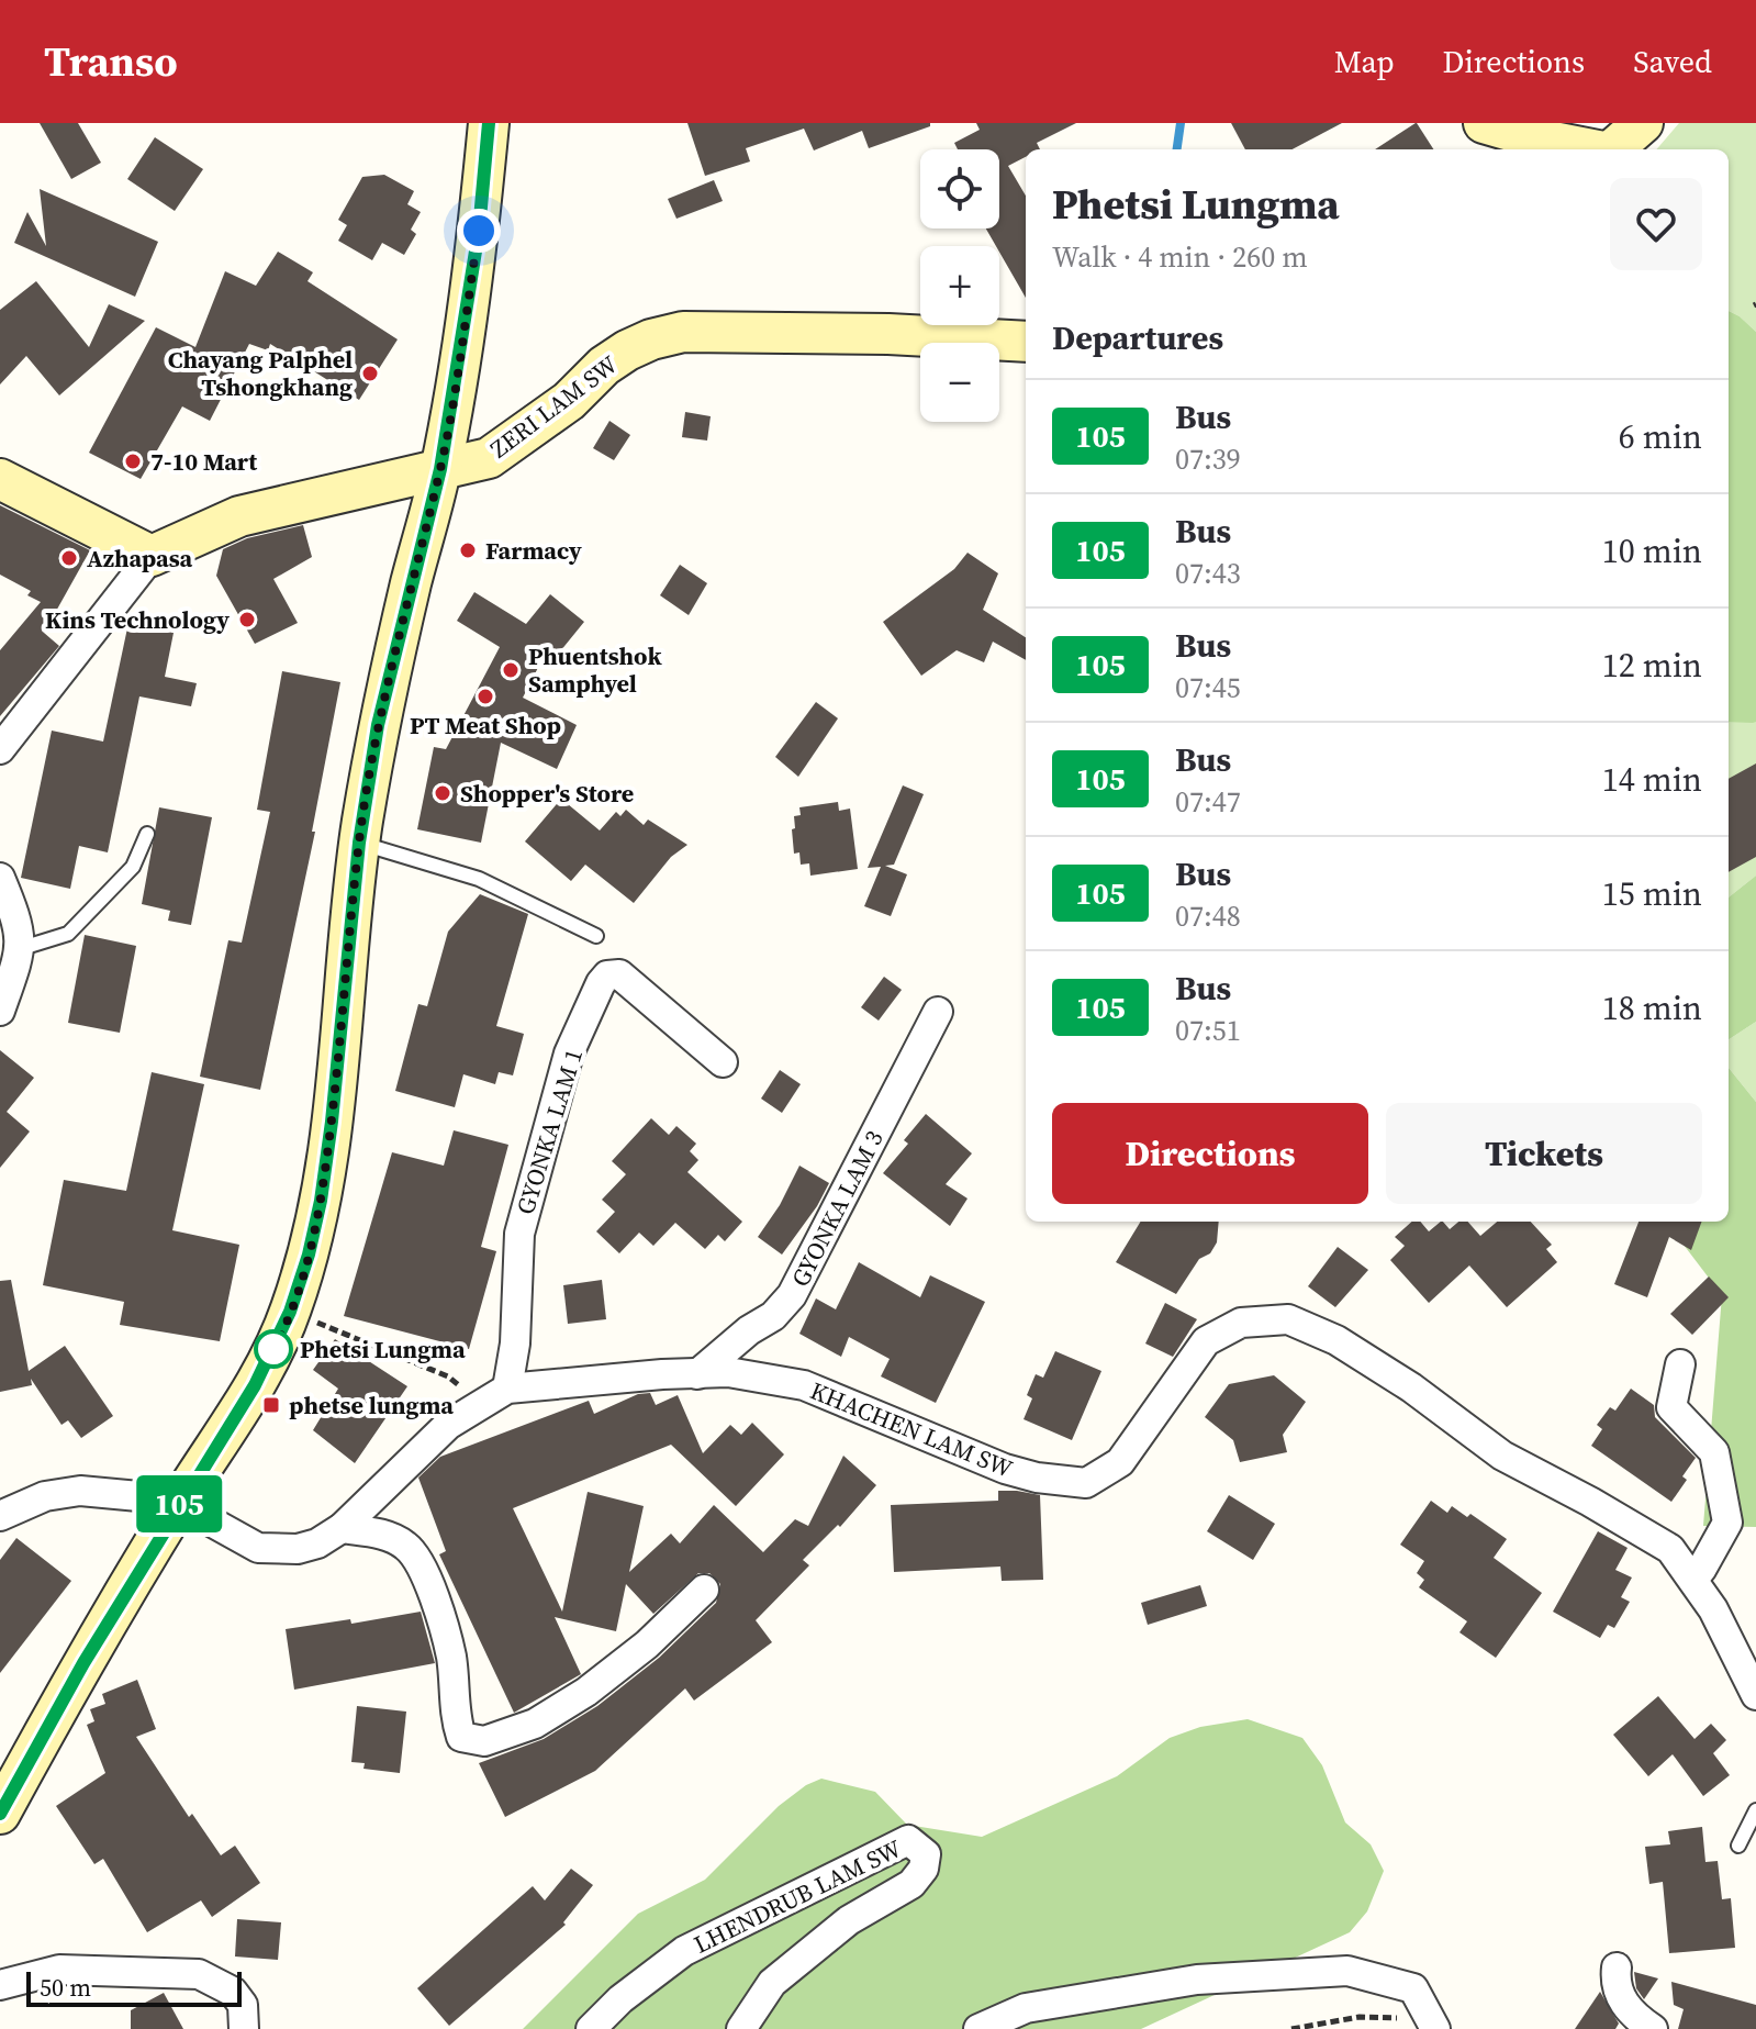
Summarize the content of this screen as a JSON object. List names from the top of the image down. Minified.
{"streets":{"main road":["ZERI LAM SW"],"street":["GYONKA LAM 1","GYONKA LAM 3","KHACHEN LAM SW","LHENDRUB LAM SW"]},"crossings":[["GYONKA LAM 1","KHACHEN LAM SW"],["GYONKA LAM 3","KHACHEN LAM SW"]],"places":{"other":["Chayang Palphel Tshongkhang","7-10 Mart","Farmacy","Azhapasa","Kins Technology","Phuentshok Samphyel","PT Meat Shop","Shopper's Store","Phetsi Lungma"],"transit":["phetse lungma"]},"lines":["bus line 105"],"scale_bar":"50 m","page":{"header":"Transo","nav":["Map","Directions","Saved"],"on_map":"105","map_buttons":["+","−"],"heading":[["Phetsi Lungma","Walk · 4 min · 260 m"],"Departures"],"list":[{"mark":"105","name":"Bus","note":"07:39","value":"6 min"},{"mark":"105","name":"Bus","note":"07:43","value":"10 min"},{"mark":"105","name":"Bus","note":"07:45","value":"12 min"},{"mark":"105","name":"Bus","note":"07:47","value":"14 min"},{"mark":"105","name":"Bus","note":"07:48","value":"15 min"},{"mark":"105","name":"Bus","note":"07:51","value":"18 min"}],"buttons":["Directions","Tickets"],"scale":"50 m"}}
